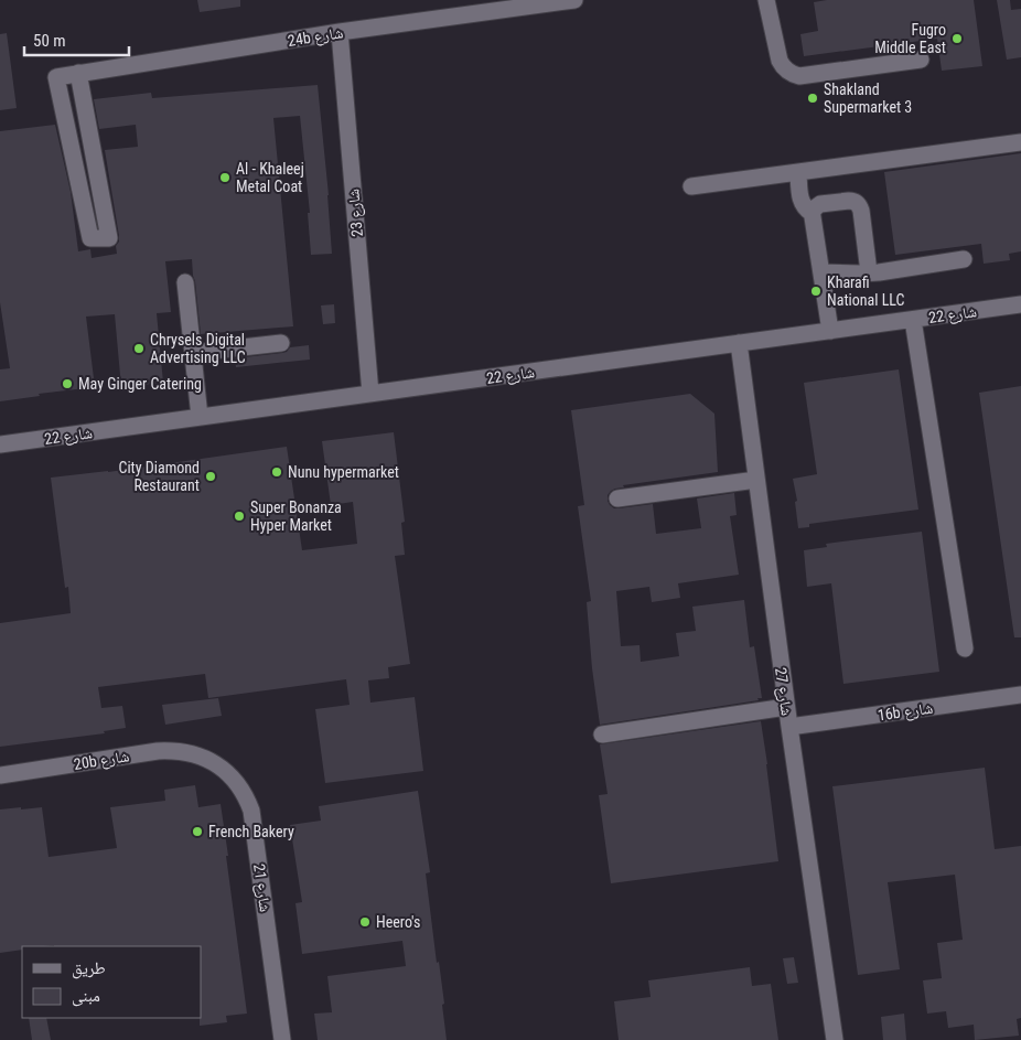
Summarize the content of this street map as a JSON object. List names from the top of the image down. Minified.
{"streets":{"street":["24b شارع","شارع 23","شارع 22","شارع 27","16b شارع","20b شارع","شارع 21"]},"crossings":[["24b شارع","شارع 23"],["شارع 23","شارع 22"],["شارع 22","شارع 27"],["شارع 27","16b شارع"],["20b شارع","شارع 21"]],"places":["Fugro Middle East","Shakland Supermarket 3","Al - Khaleej Metal Coat","Kharafi National LLC","Chrysels Digital Advertising LLC","May Ginger Catering","Nunu hypermarket","City Diamond Restaurant","Super Bonanza Hyper Market","French Bakery","Heero's"],"legend":["طريق","مبنى"],"scale_bar":"50 m"}
